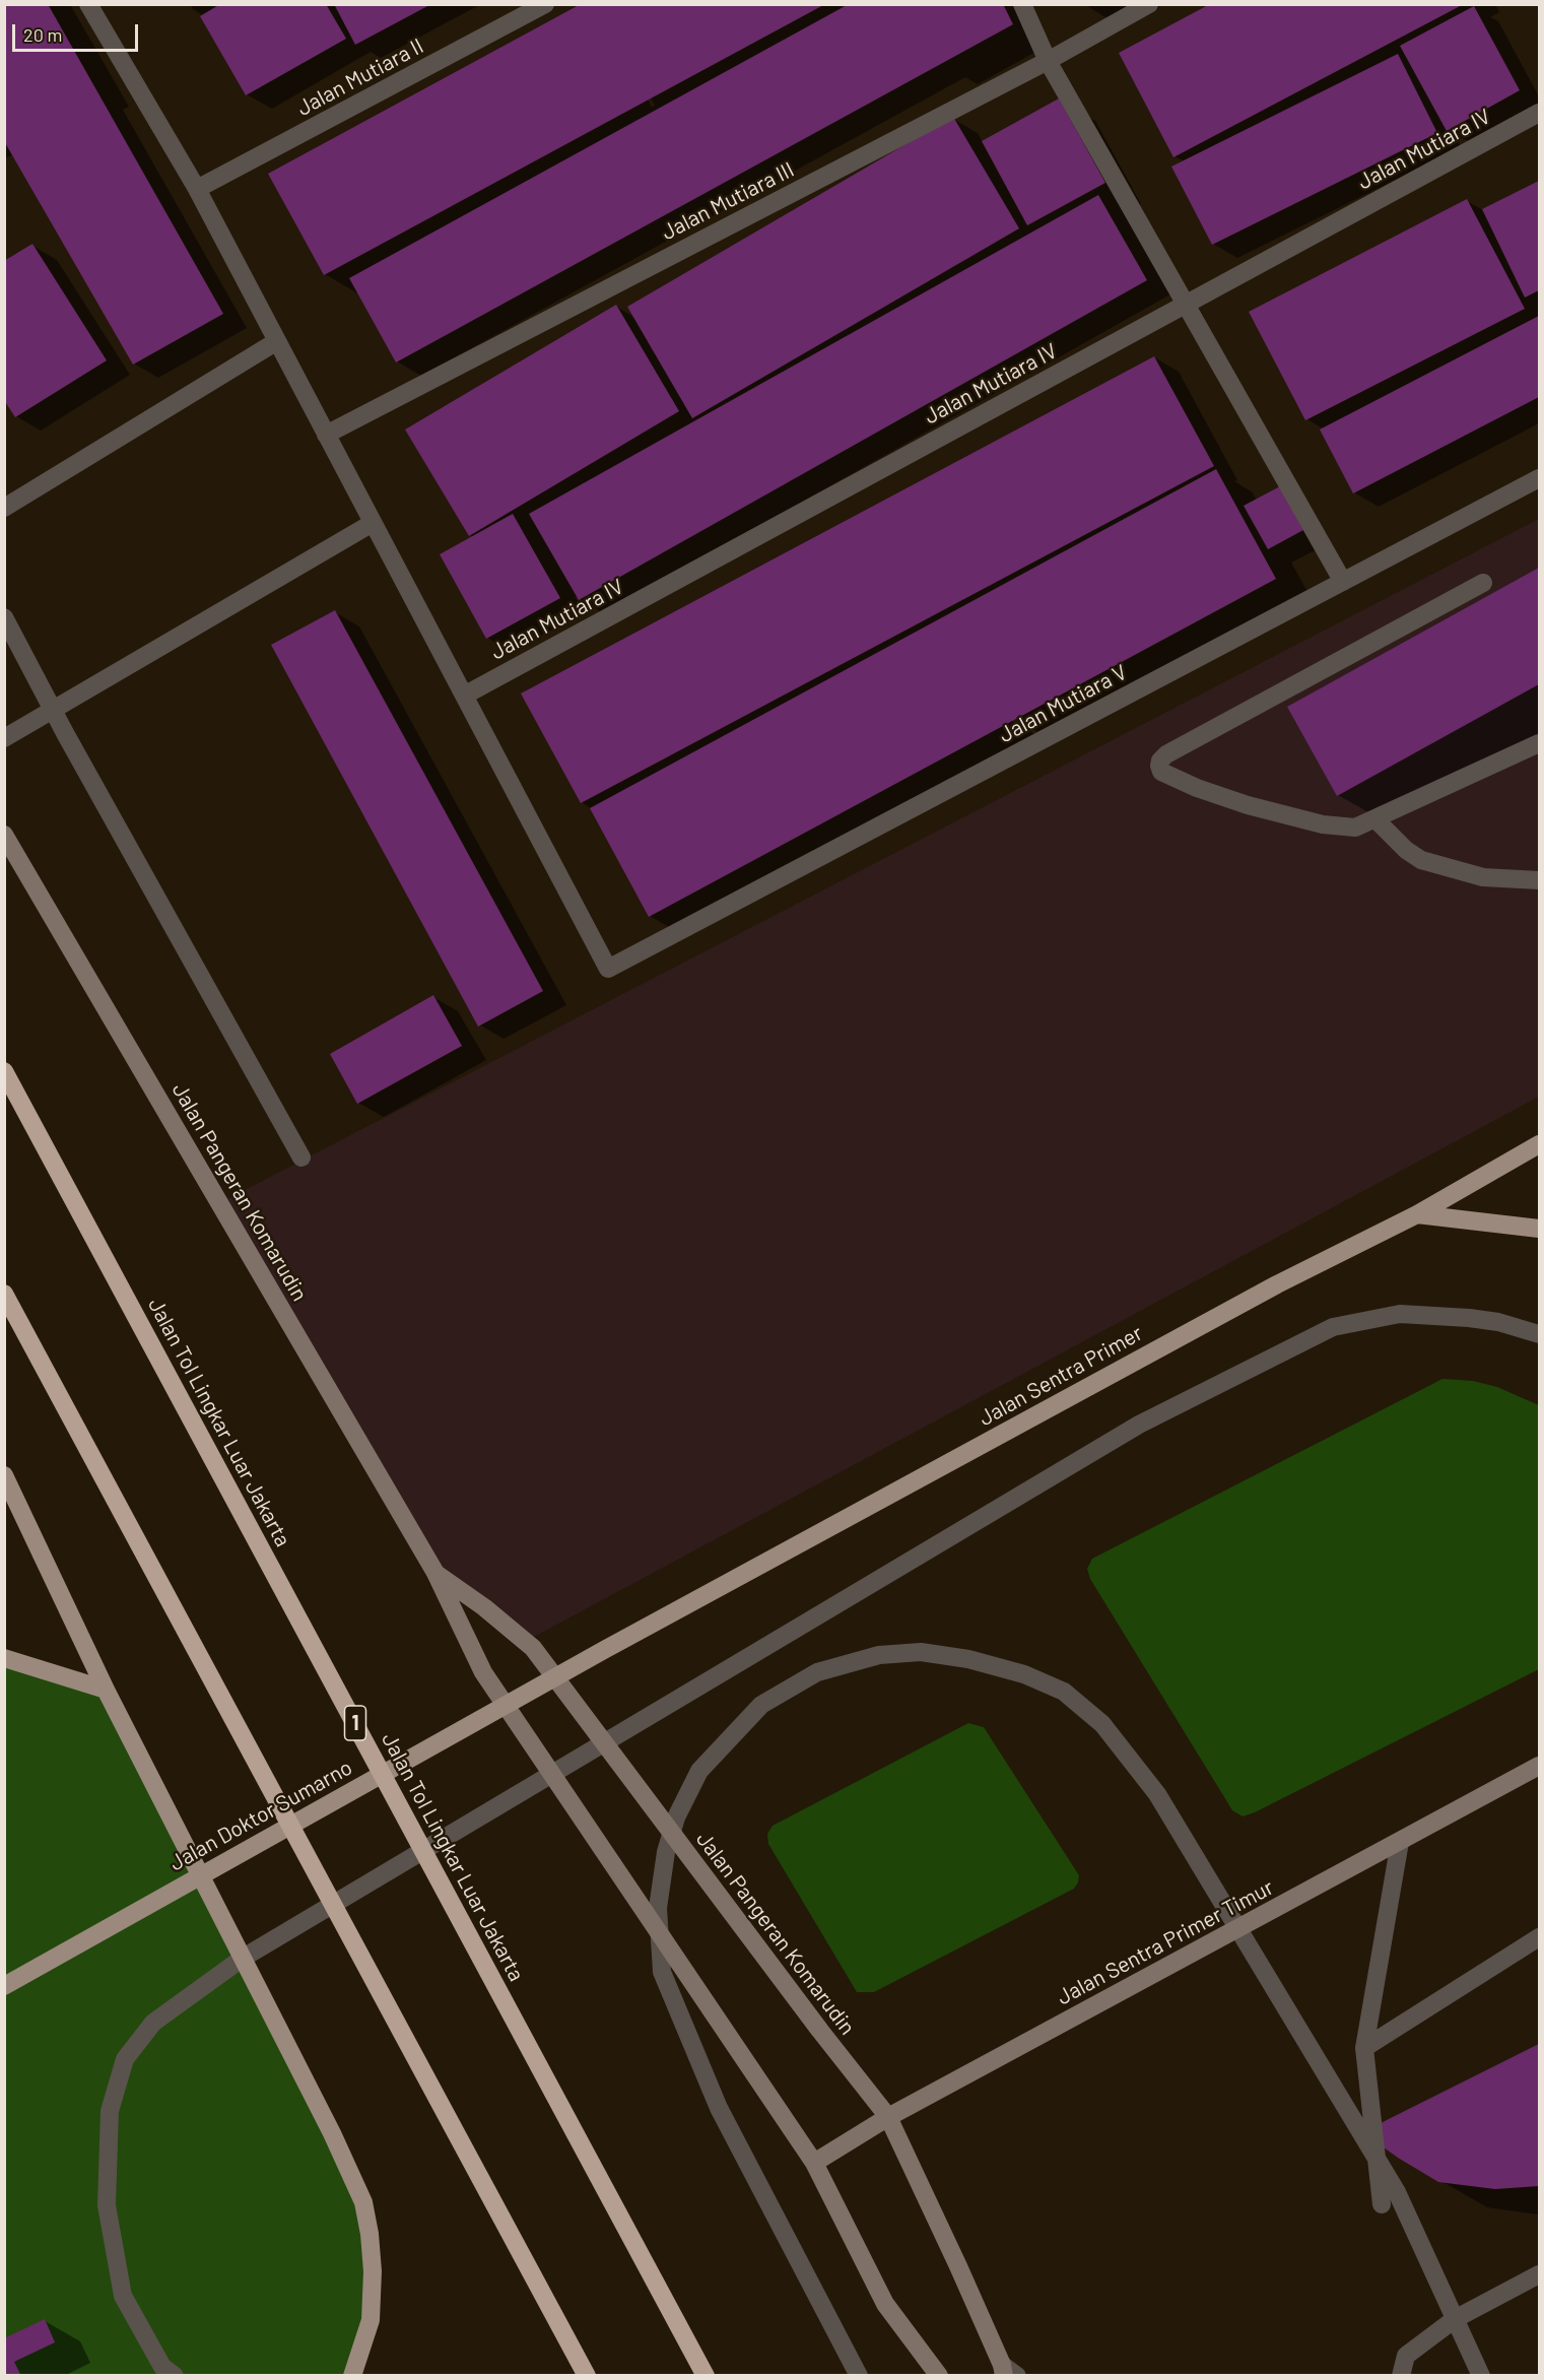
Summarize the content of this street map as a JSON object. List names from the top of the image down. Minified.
{"streets":{"highway":["Jalan Tol Lingkar Luar Jakarta","1"],"main road":["Jalan Sentra Primer","Jalan Doktor Sumarno"],"street":["Jalan Mutiara II","Jalan Mutiara IV","Jalan Mutiara III","Jalan Mutiara V","Jalan Pangeran Komarudin","Jalan Sentra Primer Timur"]},"crossings":[["Jalan Mutiara IV","Jalan Mutiara V"],["Jalan Pangeran Komarudin","Jalan Sentra Primer Timur"],["Jalan Sentra Primer","Jalan Doktor Sumarno"]],"scale_bar":"20 m"}
